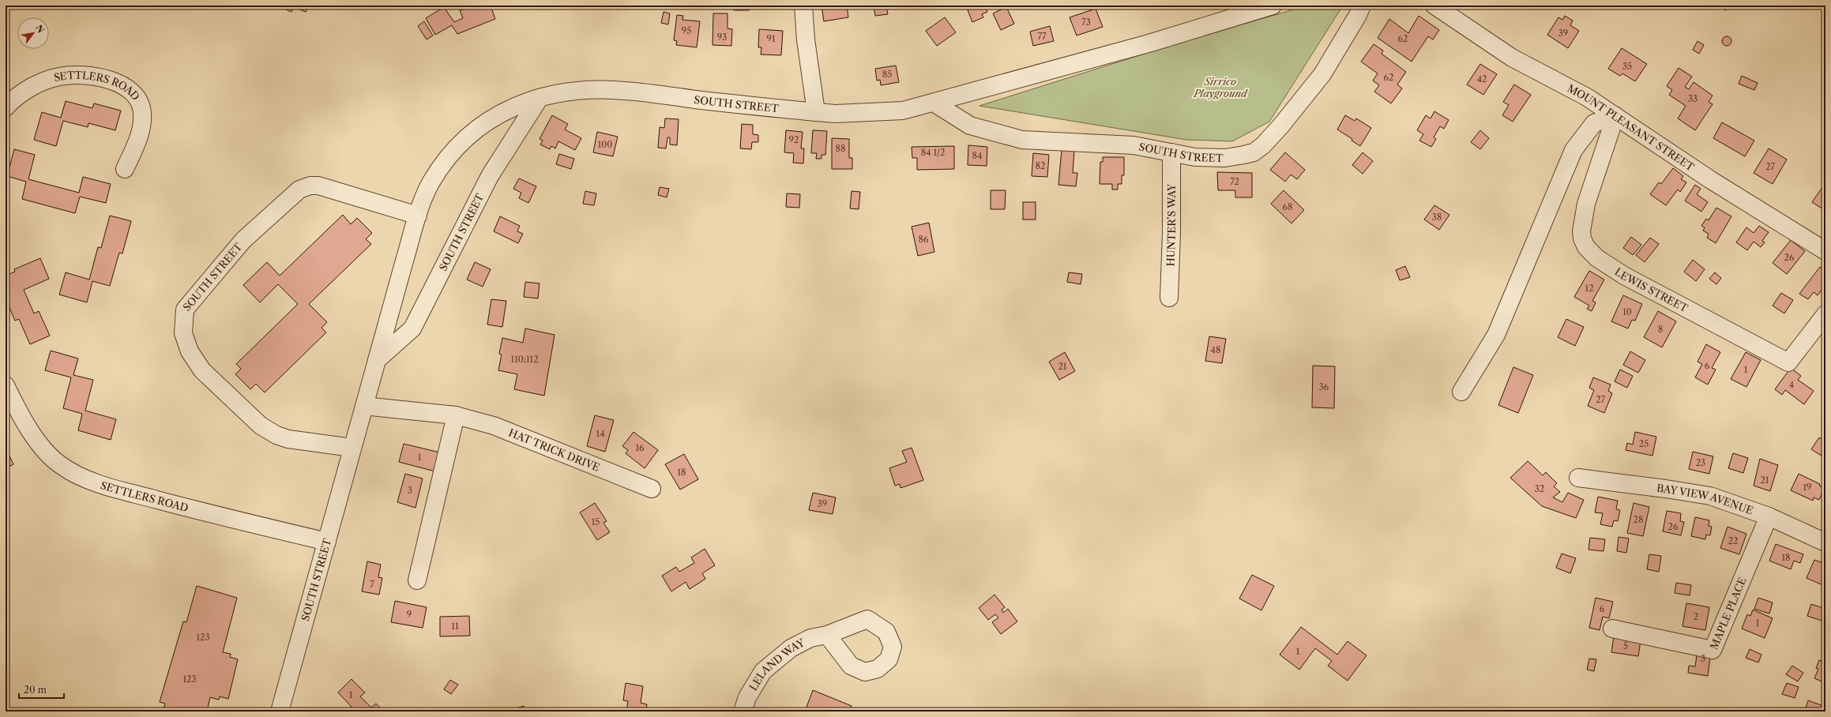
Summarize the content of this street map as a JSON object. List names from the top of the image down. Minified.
{"streets":{"street":["SETTLERS ROAD","SOUTH STREET","MOUNT PLEASANT STREET","HUNTER'S WAY","LEWIS STREET","HAT TRICK DRIVE","BAY VIEW AVENUE","MAPLE PLACE","LELAND WAY"]},"crossings":[["SETTLERS ROAD","SOUTH STREET"],["SOUTH STREET","HUNTER'S WAY"],["SOUTH STREET","HAT TRICK DRIVE"],["MOUNT PLEASANT STREET","LEWIS STREET"],["BAY VIEW AVENUE","MAPLE PLACE"]],"parks":["Sirrico Playground"],"house_numbers":["73","95","39","77","93","91","62","35","85","62","42","33","92","100","88","84 1/2","84","82","27","72","68","38","86","26","12","10","8","48","110;112","6","21","1","4","36","27","14","25","16","1","23","18","21","19","32","3","39","28","15","26","22","18","7","6","9","2","1","11","123","5","1","3","123","1"],"scale_bar":"20 m","north":"top right"}
